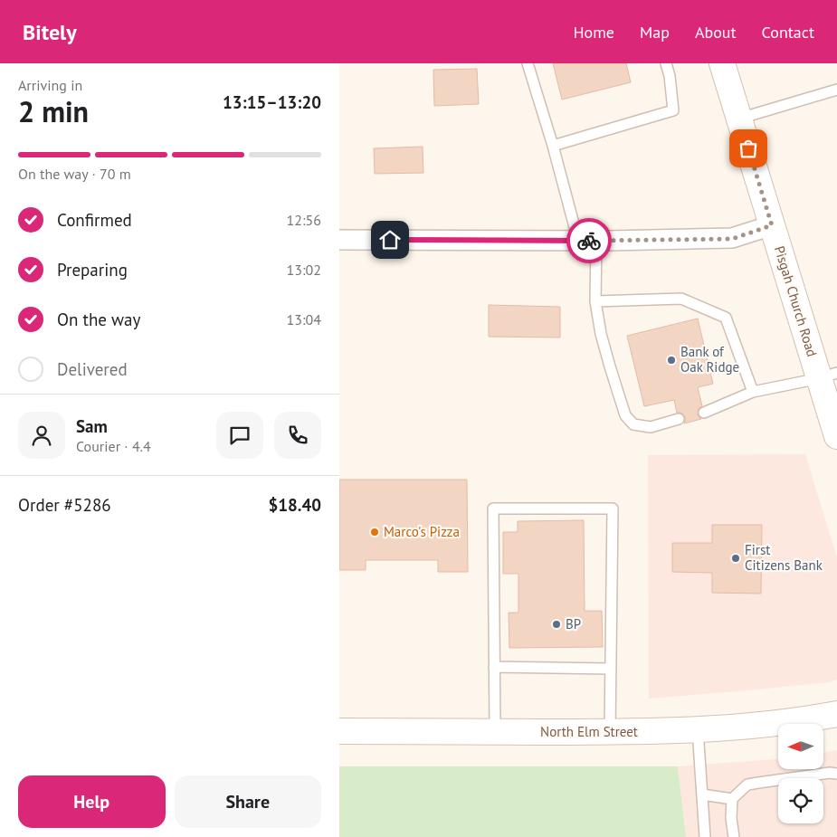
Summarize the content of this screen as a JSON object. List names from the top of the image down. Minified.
{"streets":{"main road":["Pisgah Church Road","North Elm Street"]},"places":["Bank of Oak Ridge","Marco's Pizza","First Citizens Bank","BP"],"north":"left","page":{"header":"Bitely","nav":["Home","Map","About","Contact"],"heading":["2 min","Arriving in","13:15–13:20"],"panel":["Sam","Courier · 4.4","Order #5286","$18.40"],"bar":"On the way · 70 m","list":[["Confirmed","12:56"],["Preparing","13:02"],["On the way","13:04"],"Delivered"],"buttons":["Help","Share"]}}
